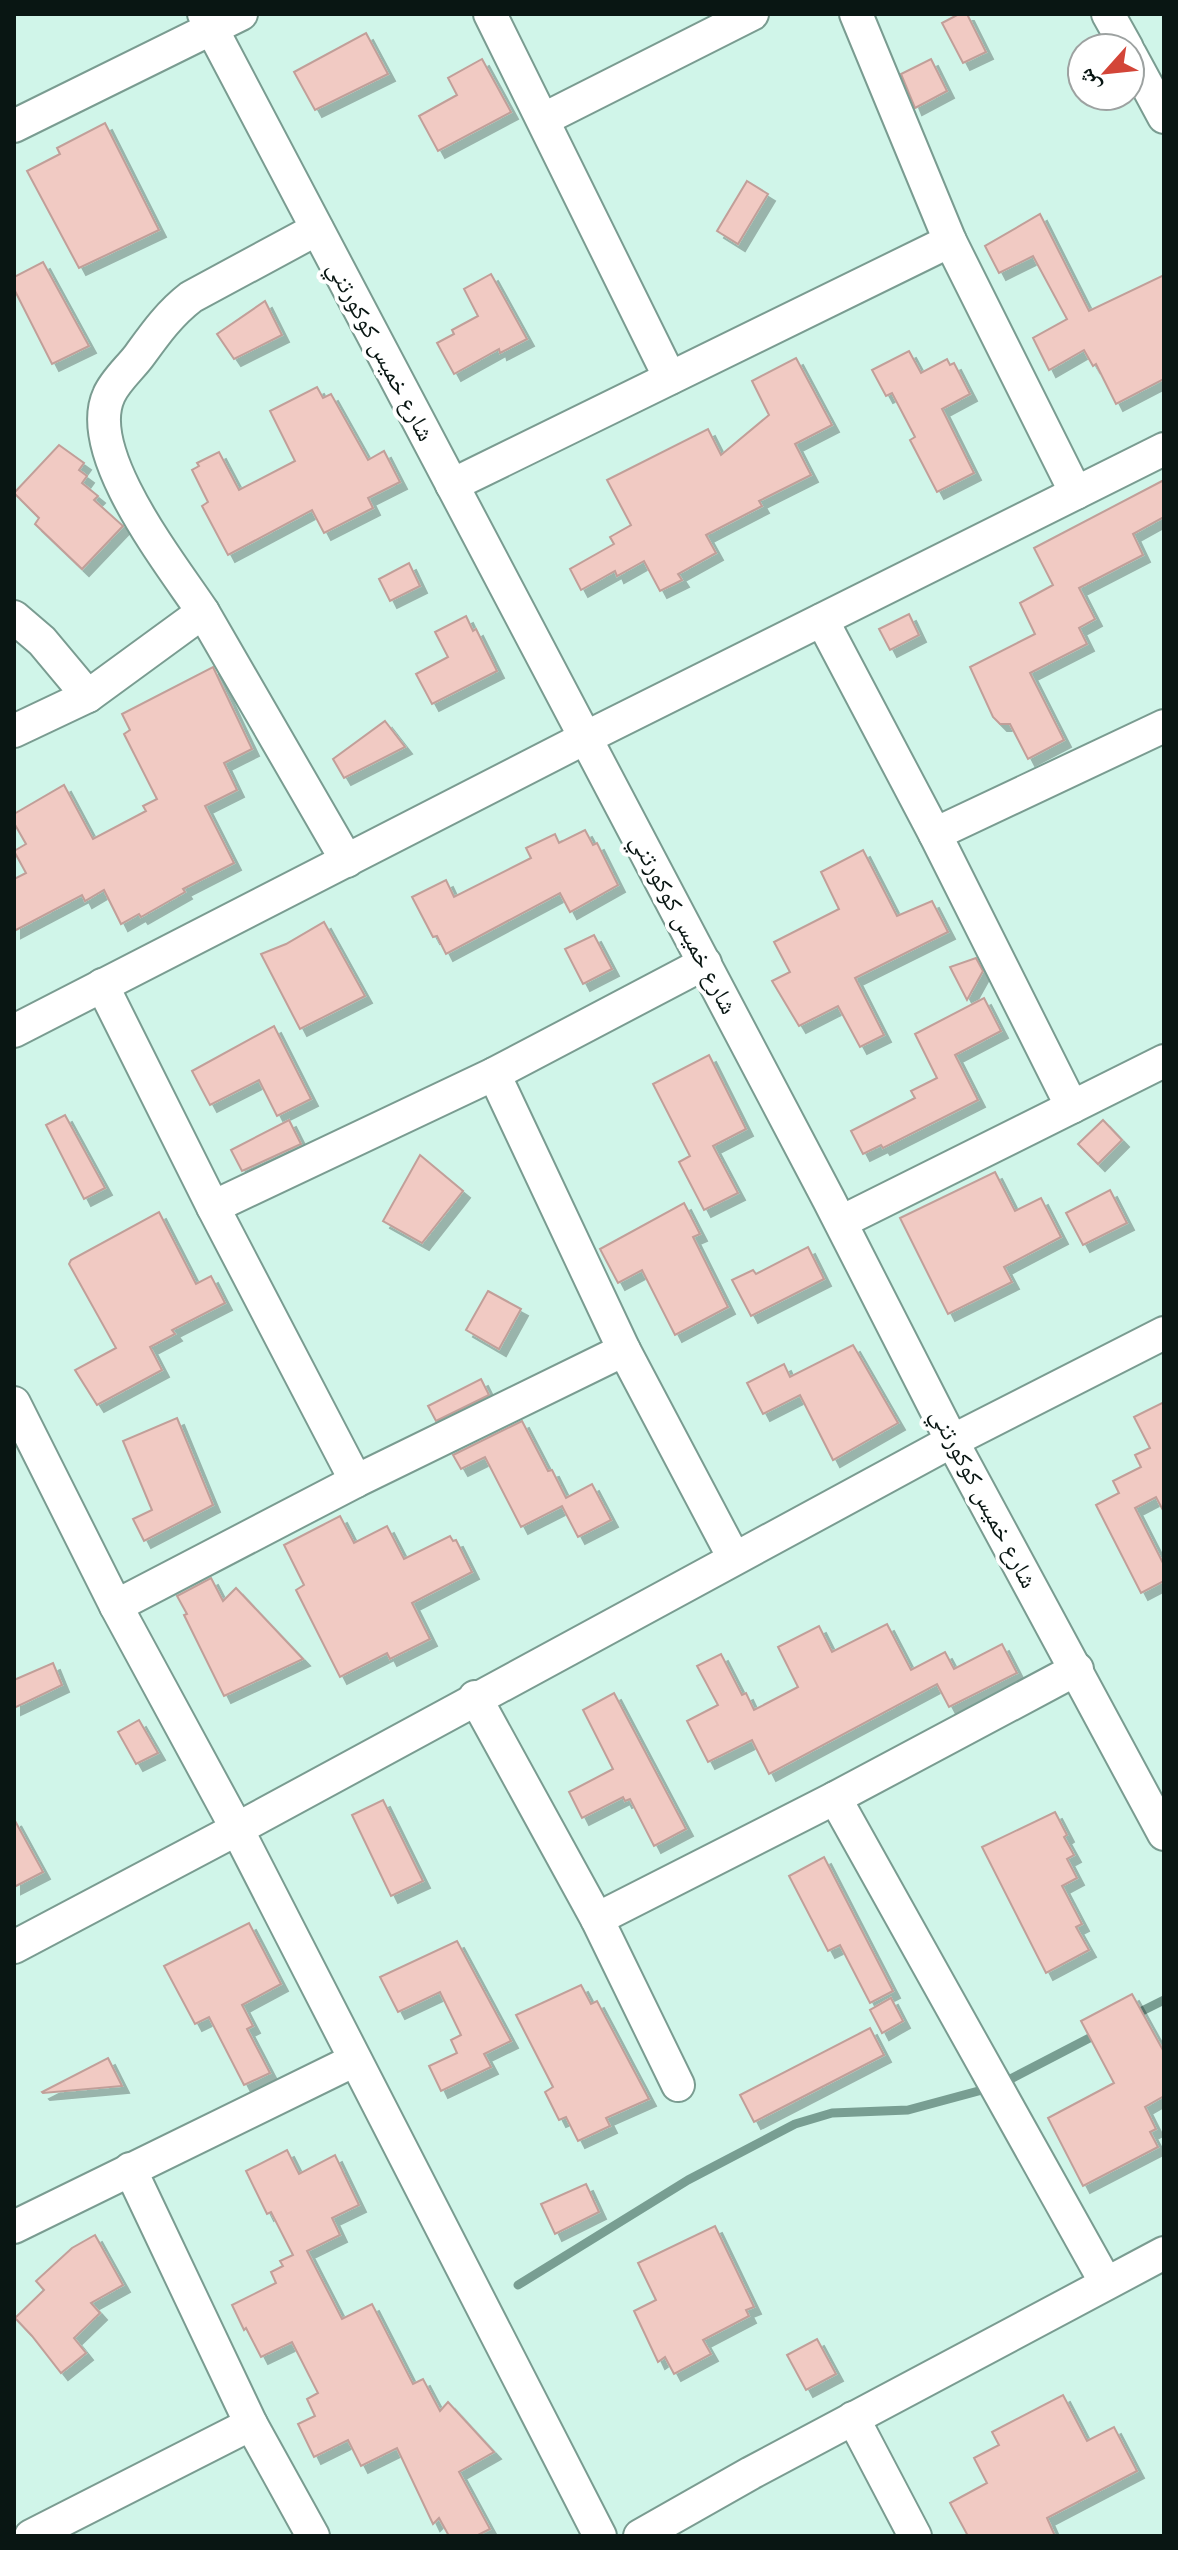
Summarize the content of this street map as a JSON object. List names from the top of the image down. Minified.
{"streets":{"street":["شارع خميس كوكورتني"]},"north":"bottom left"}
